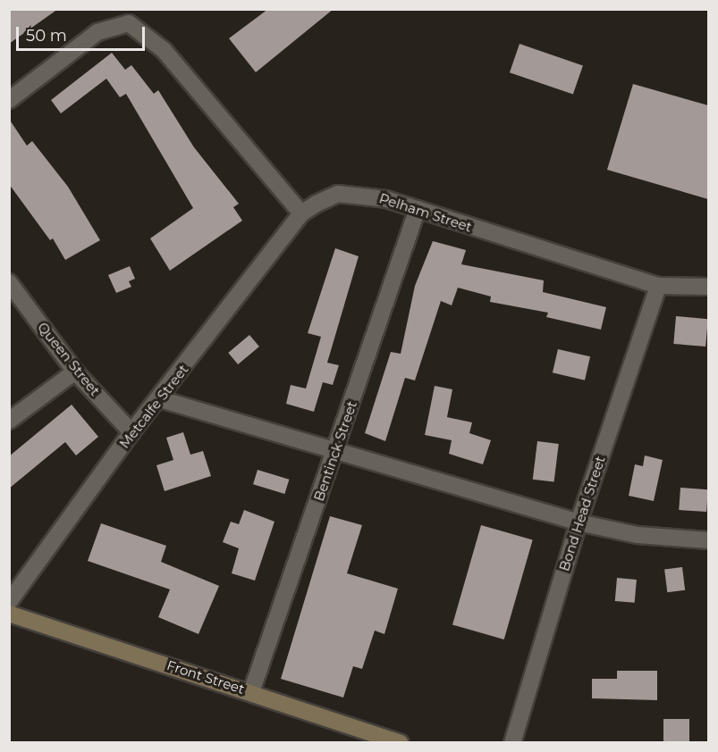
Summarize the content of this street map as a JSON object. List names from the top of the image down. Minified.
{"streets":{"main road":["Front Street"],"street":["Pelham Street","Queen Street","Metcalfe Street","Bentinck Street","Bond Head Street"]},"crossings":[["Pelham Street","Metcalfe Street"],["Pelham Street","Bentinck Street"],["Pelham Street","Bond Head Street"],["Queen Street","Metcalfe Street"],["Bentinck Street","Front Street"]],"scale_bar":"50 m"}
